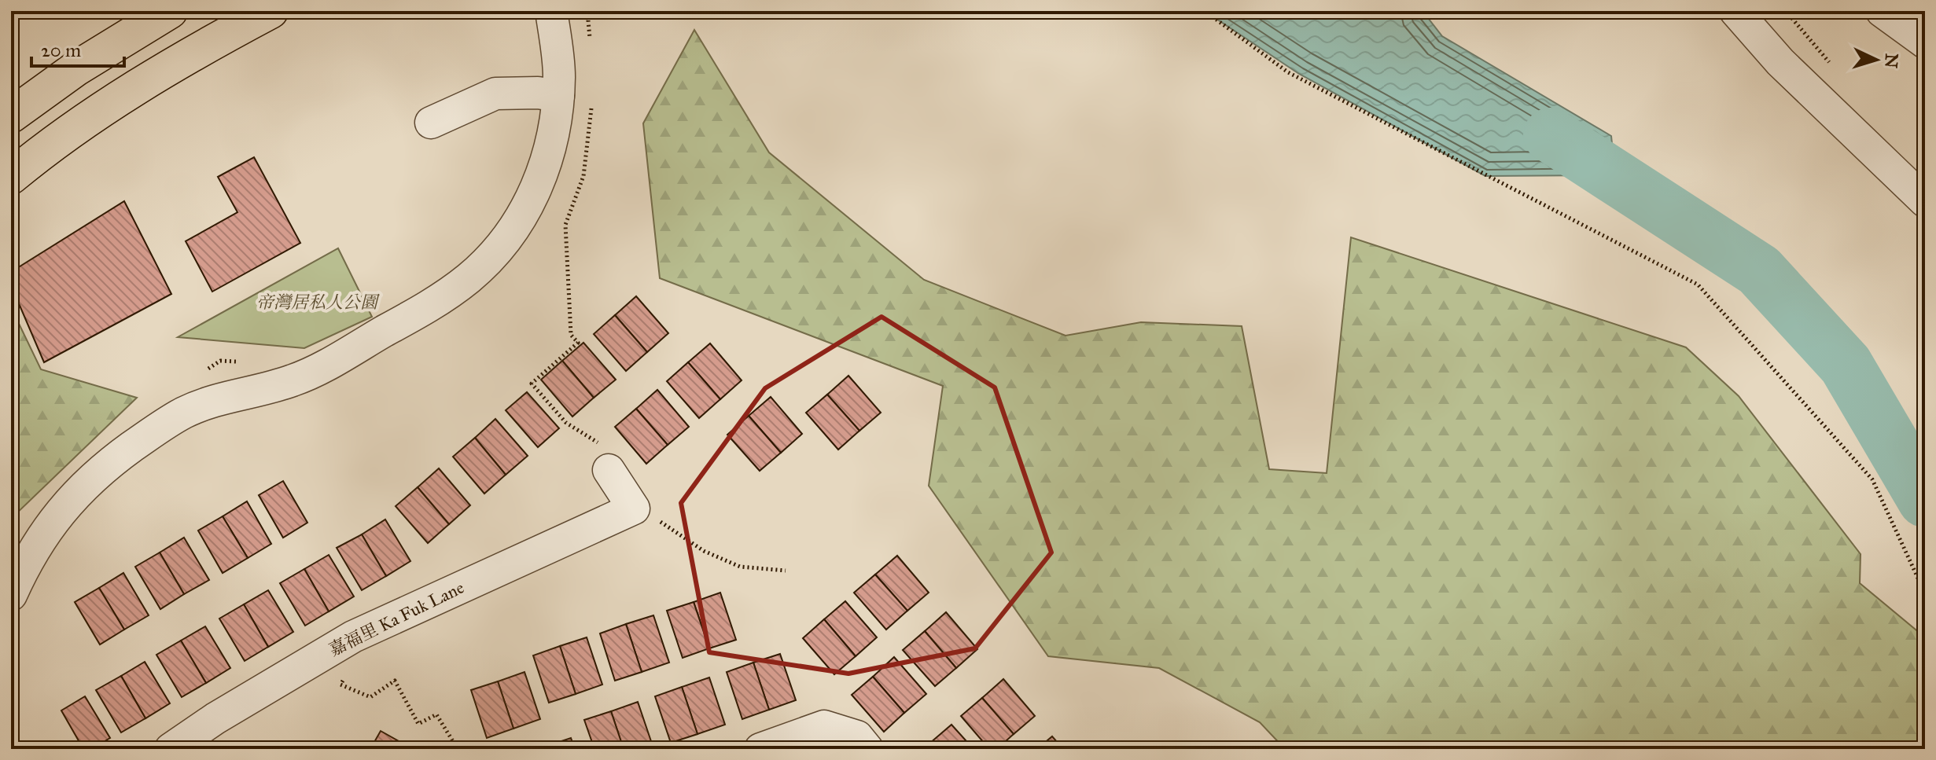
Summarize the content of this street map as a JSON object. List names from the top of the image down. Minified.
{"streets":{"street":["嘉福里 Ka Fuk Lane"]},"parks":["帝灣居私人公園"],"scale_bar":"20 m","north":"right"}
